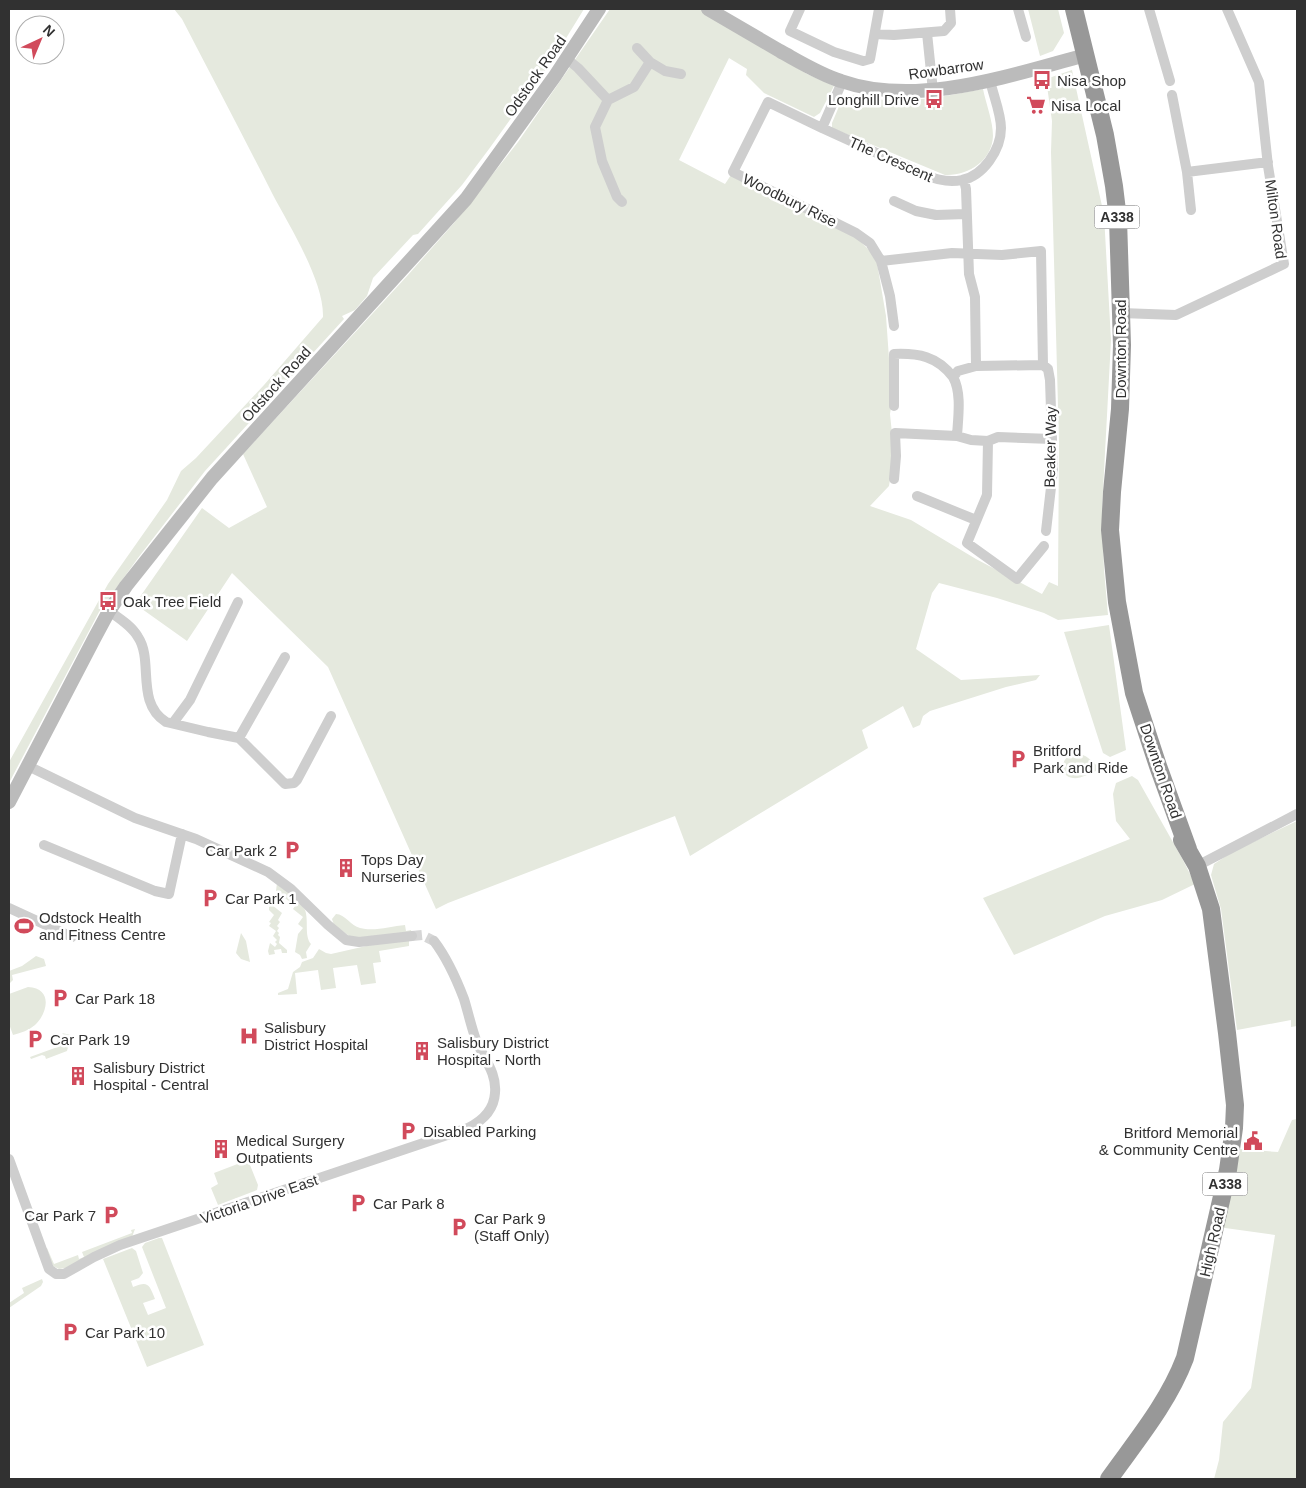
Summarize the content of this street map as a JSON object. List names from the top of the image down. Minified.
{"streets":{"highway":["A338","Downton Road","High Road"],"street":["Rowbarrow","Odstock Road","The Crescent","Woodbury Rise","Milton Road","Beaker Way","Victoria Drive East"]},"crossings":[["Rowbarrow","Downton Road"],["The Crescent","Woodbury Rise"],["Milton Road","Downton Road"],["Downton Road","High Road"]],"places":{"bus stop":["Nisa Shop","Longhill Drive","Oak Tree Field"],"supermarket":["Nisa Local"],"parking":["Britford Park and Ride","Car Park 2","Car Park 1","Car Park 18","Car Park 19","Disabled Parking","Car Park 8","Car Park 7","Car Park 9 (Staff Only)","Car Park 10"],"building":["Tops Day Nurseries","Salisbury District Hospital - North","Salisbury District Hospital - Central","Medical Surgery Outpatients"],"sports":["Odstock Health and Fitness Centre"],"hospital":["Salisbury District Hospital"],"public building":["Britford Memorial & Community Centre"]},"north":"top right"}
